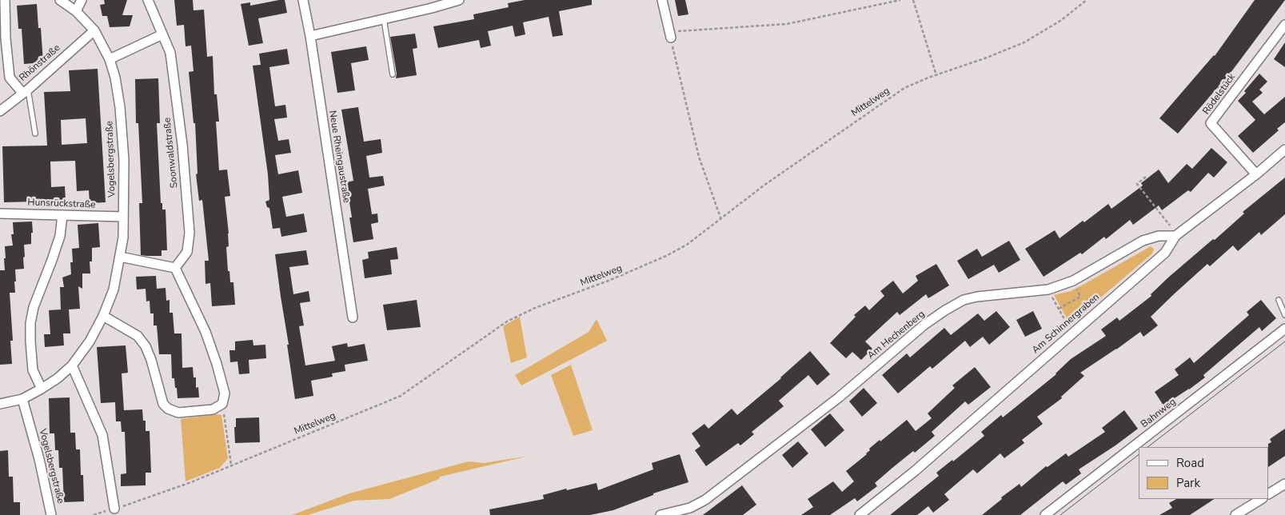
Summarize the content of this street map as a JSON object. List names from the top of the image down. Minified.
{"streets":{"street":["Rhönstraße","Rödelstück","Soonwaldstraße","Neue Rheingaustraße","Vogelsbergstraße","Hunsrückstraße","Am Schinnergraben","Am Hechenberg","Bahnweg"],"path":["Mittelweg"]},"crossings":[["Rhönstraße","Vogelsbergstraße"],["Rödelstück","Am Schinnergraben"],["Vogelsbergstraße","Hunsrückstraße"],["Am Schinnergraben","Am Hechenberg"]],"legend":["Road","Park"]}
